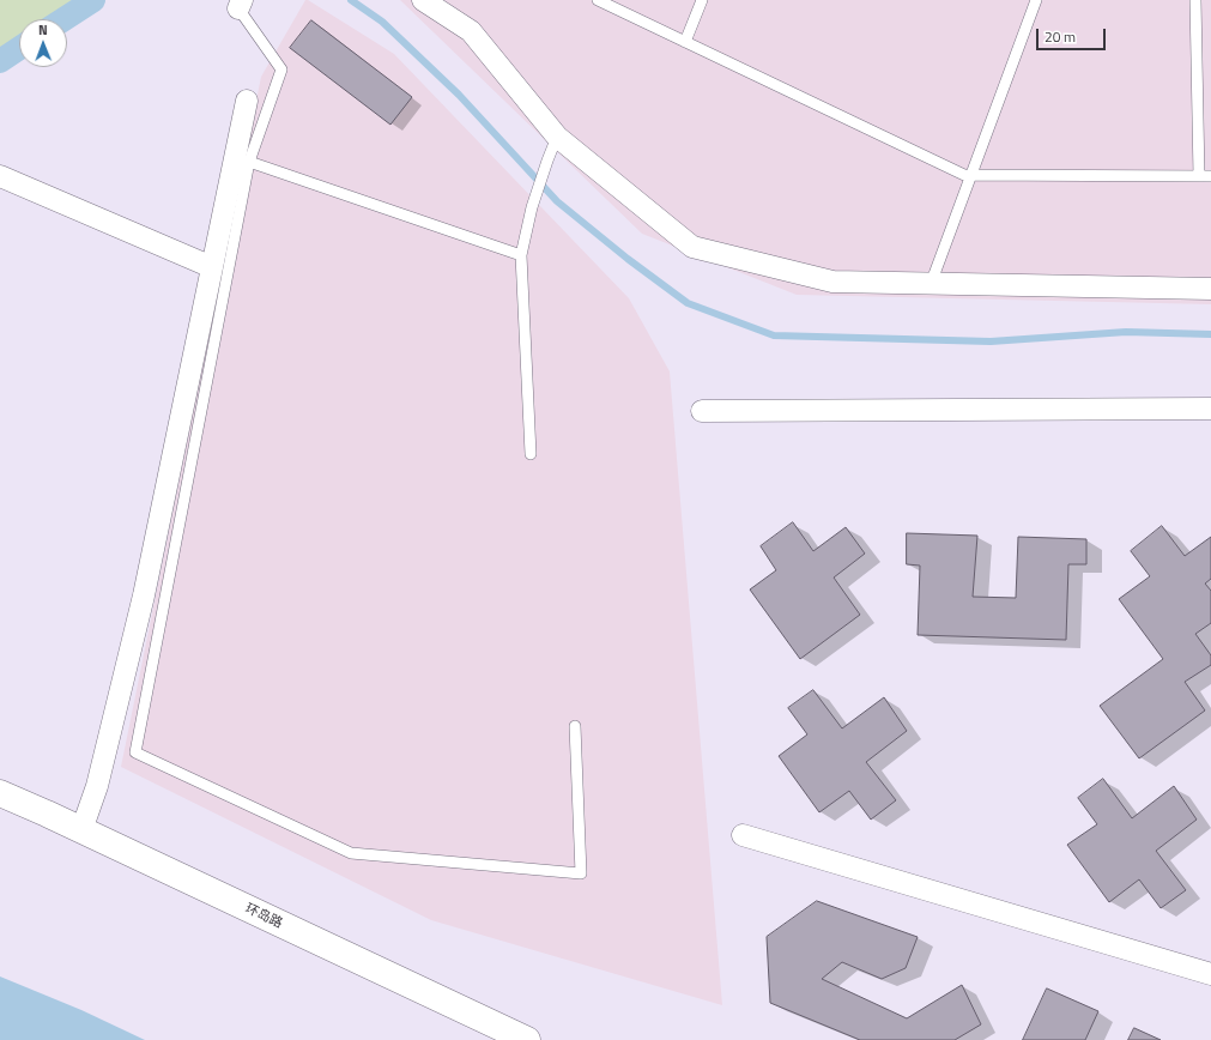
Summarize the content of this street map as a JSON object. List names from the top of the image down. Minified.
{"streets":{"street":["环岛路"]},"scale_bar":"20 m","north":"top"}
